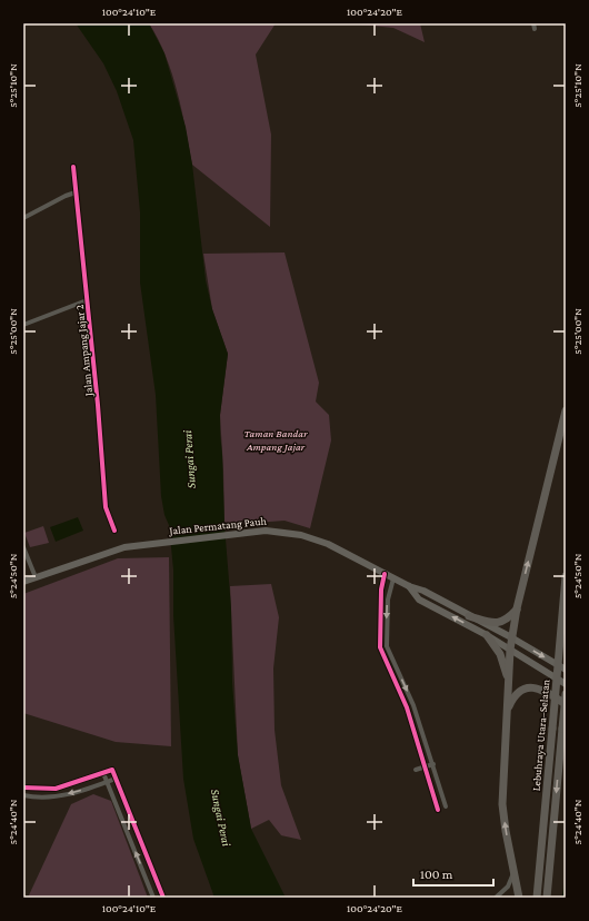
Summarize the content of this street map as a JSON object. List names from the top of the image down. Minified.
{"streets":{"highway":["Lebuhraya Utara–Selatan"],"main road":["Jalan Permatang Pauh"],"street":["Jalan Ampang Jajar 2"]},"water":["Sungai Perai"],"parks":["Taman Bandar Ampang Jajar"],"scale_bar":"100 m","coordinates":["100°24'10\"E","100°24'20\"E","5°25'10\"N","5°25'00\"N","5°24'50\"N","5°24'40\"N"]}
